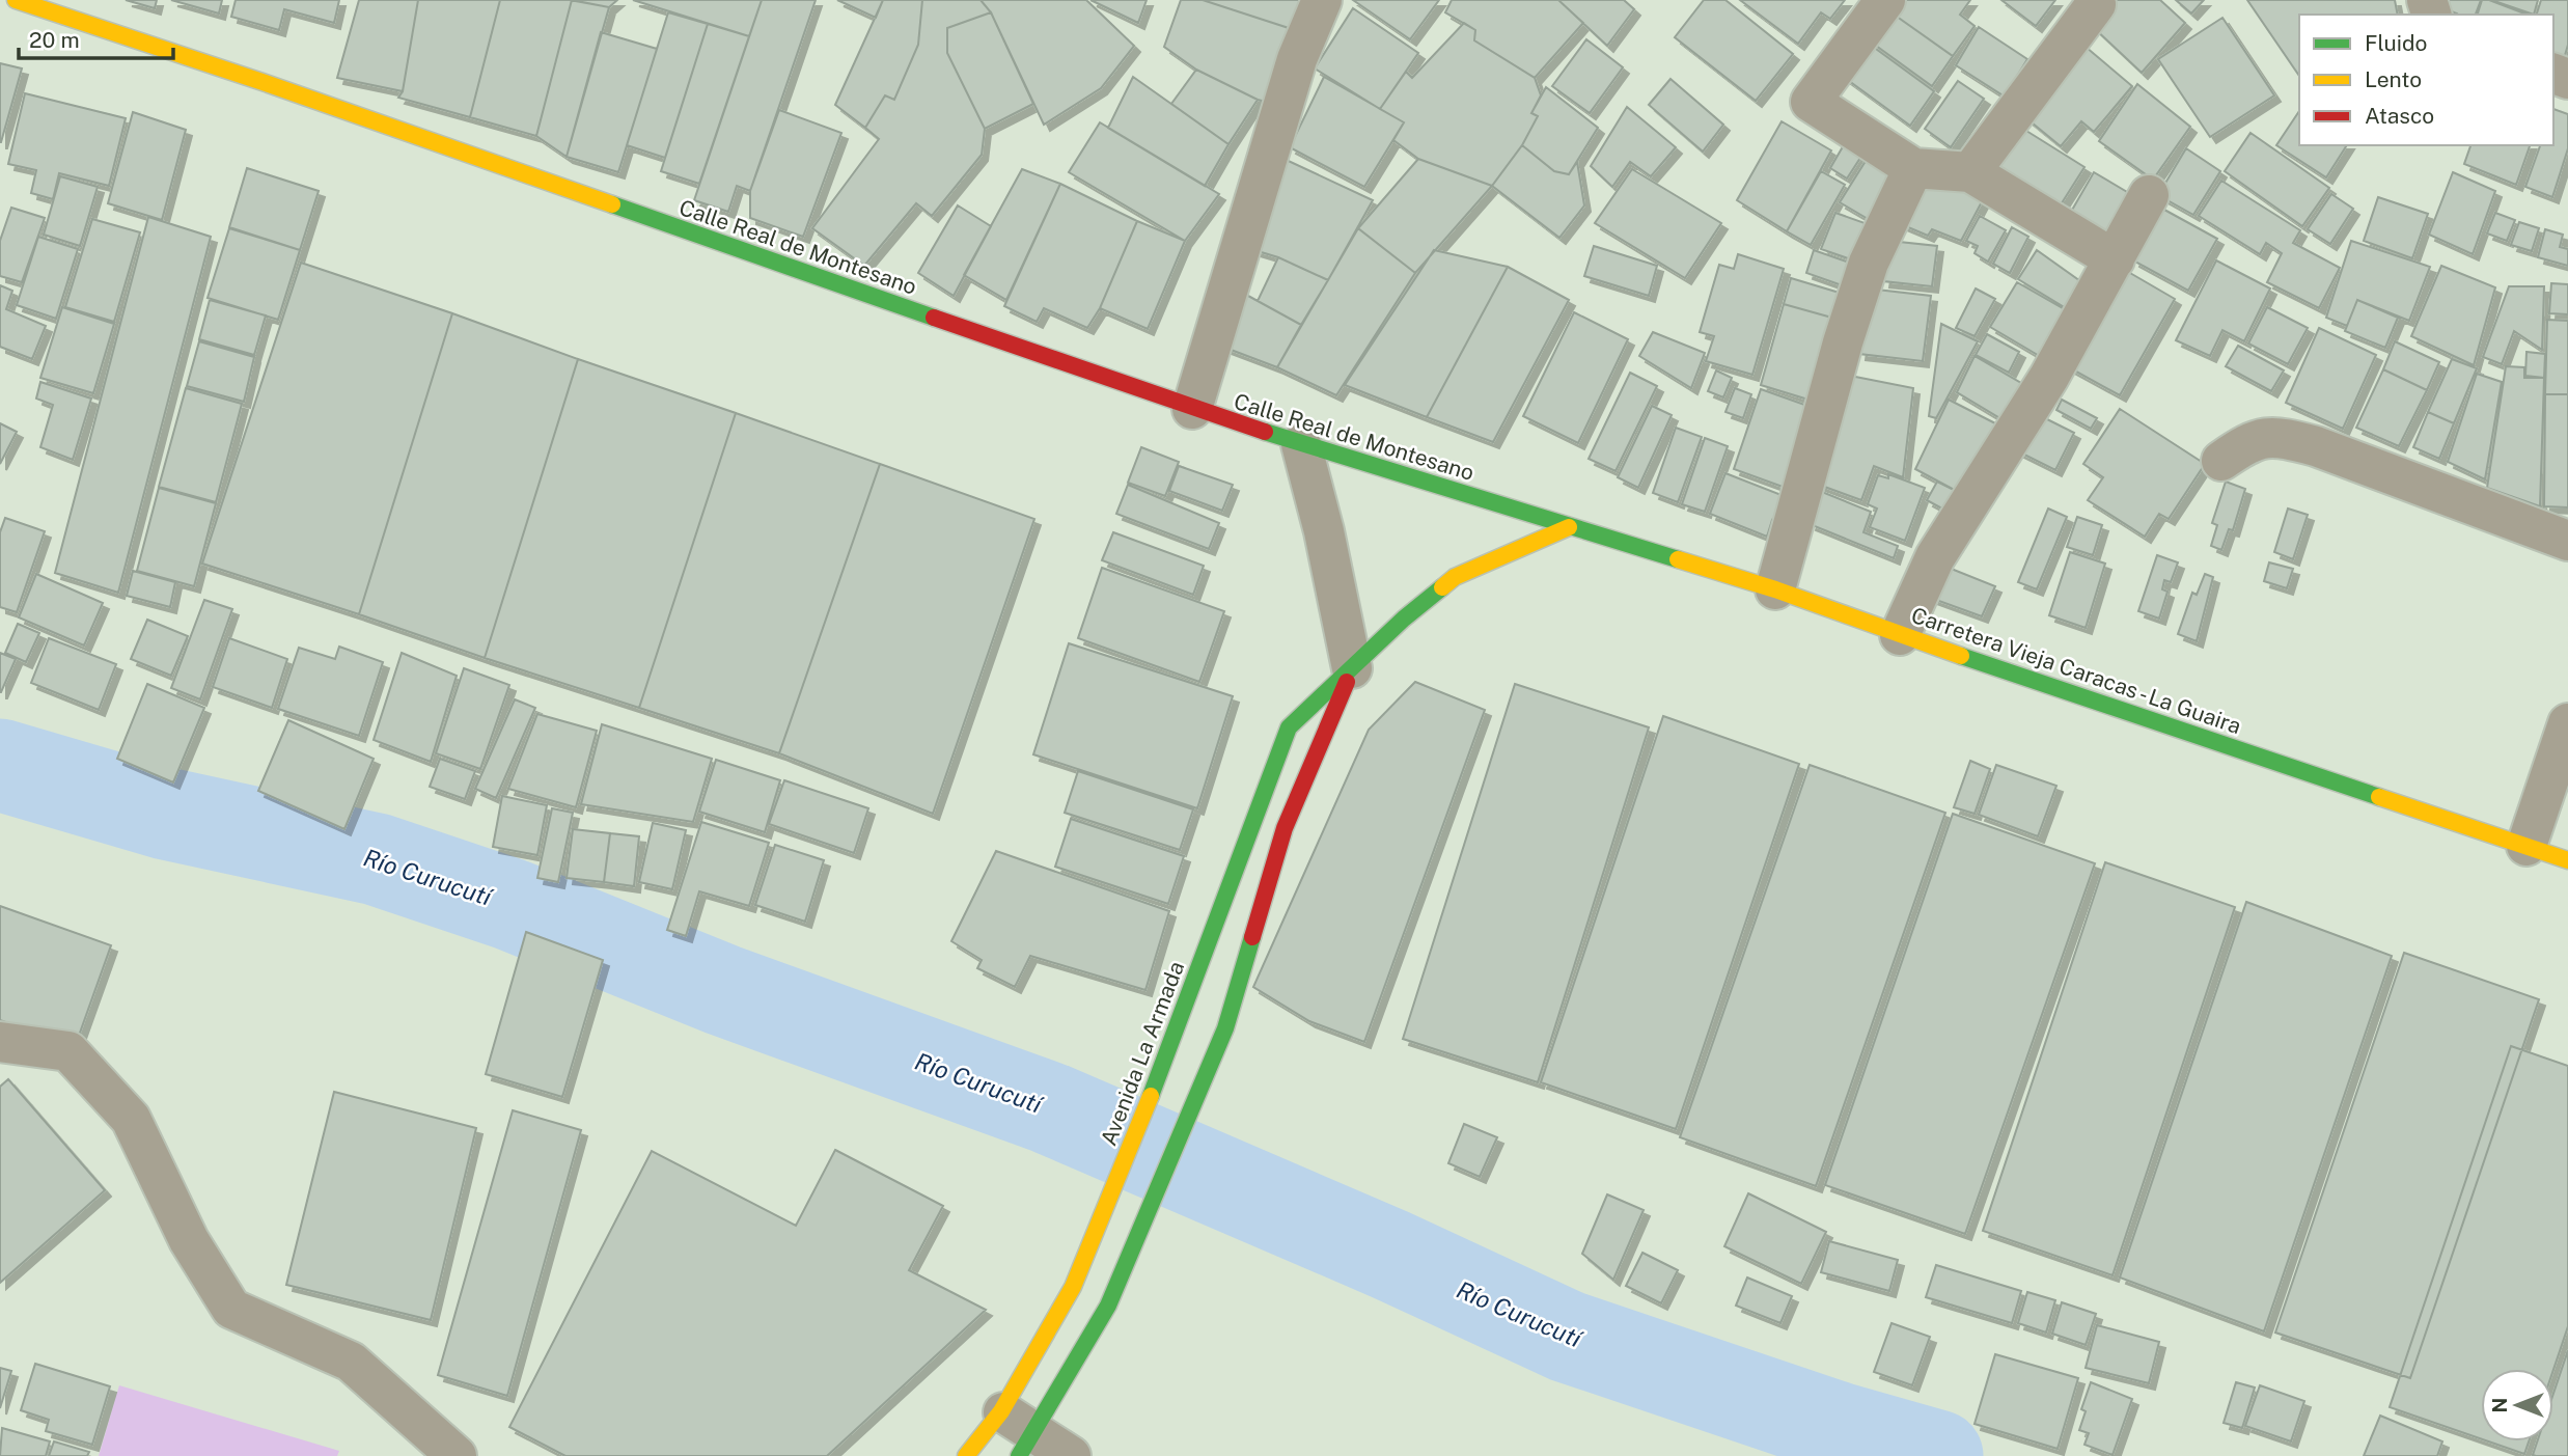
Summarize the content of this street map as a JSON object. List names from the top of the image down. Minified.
{"streets":{"main road":["Calle Real de Montesano","Carretera Vieja Caracas - La Guaira","Avenida La Armada"]},"crossings":[["Calle Real de Montesano","Carretera Vieja Caracas - La Guaira"],["Calle Real de Montesano","Avenida La Armada"],["Carretera Vieja Caracas - La Guaira","Avenida La Armada"]],"water":["Río Curucutí"],"legend":["Fluido","Lento","Atasco"],"scale_bar":"20 m","north":"left"}
